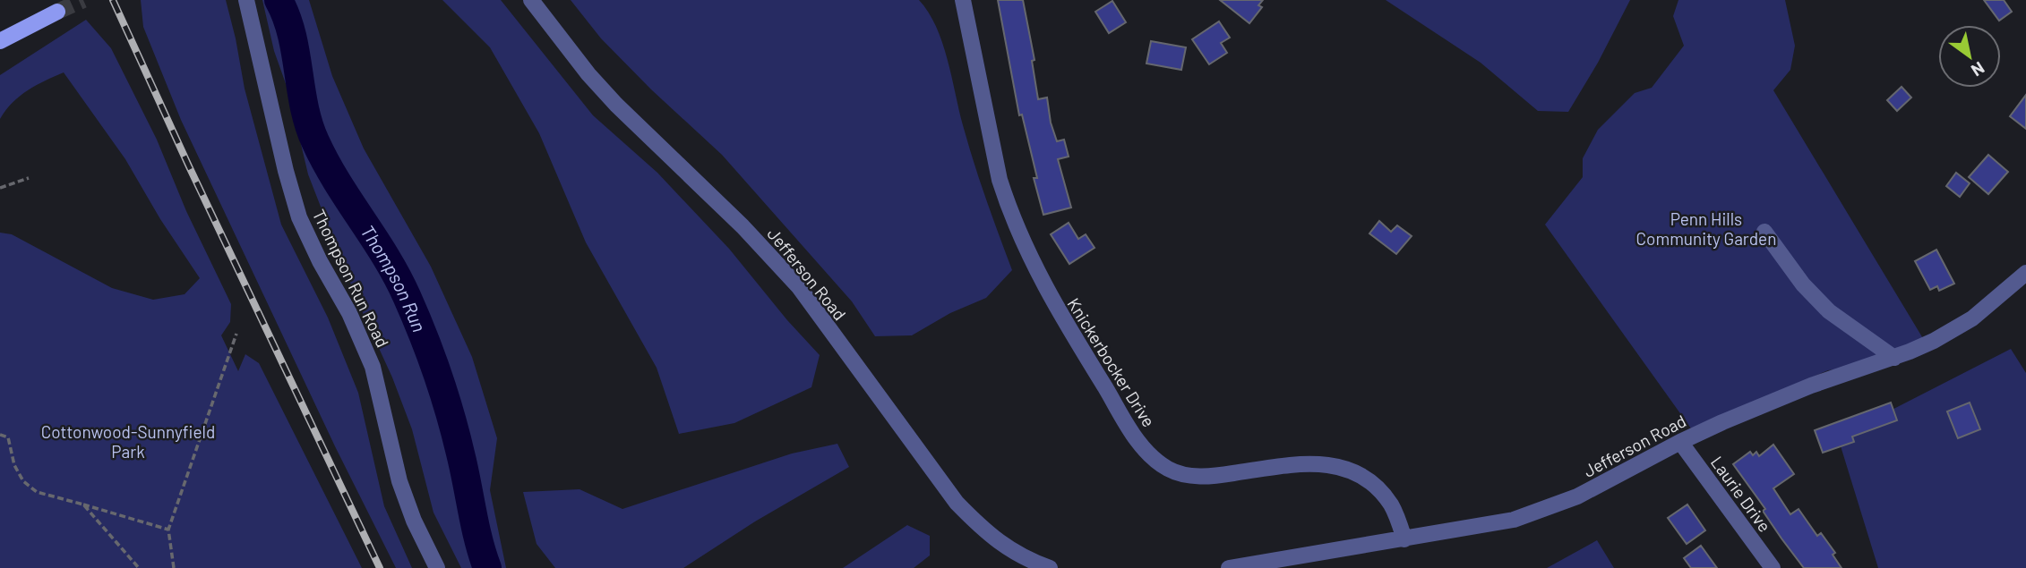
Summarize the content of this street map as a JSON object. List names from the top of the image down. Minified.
{"streets":{"street":["Jefferson Road","Thompson Run Road","Knickerbocker Drive","Laurie Drive"]},"crossings":[["Jefferson Road","Knickerbocker Drive"],["Jefferson Road","Laurie Drive"]],"water":["Thompson Run"],"parks":["Penn Hills Community Garden","Cottonwood-Sunnyfield Park"],"north":"bottom right"}
